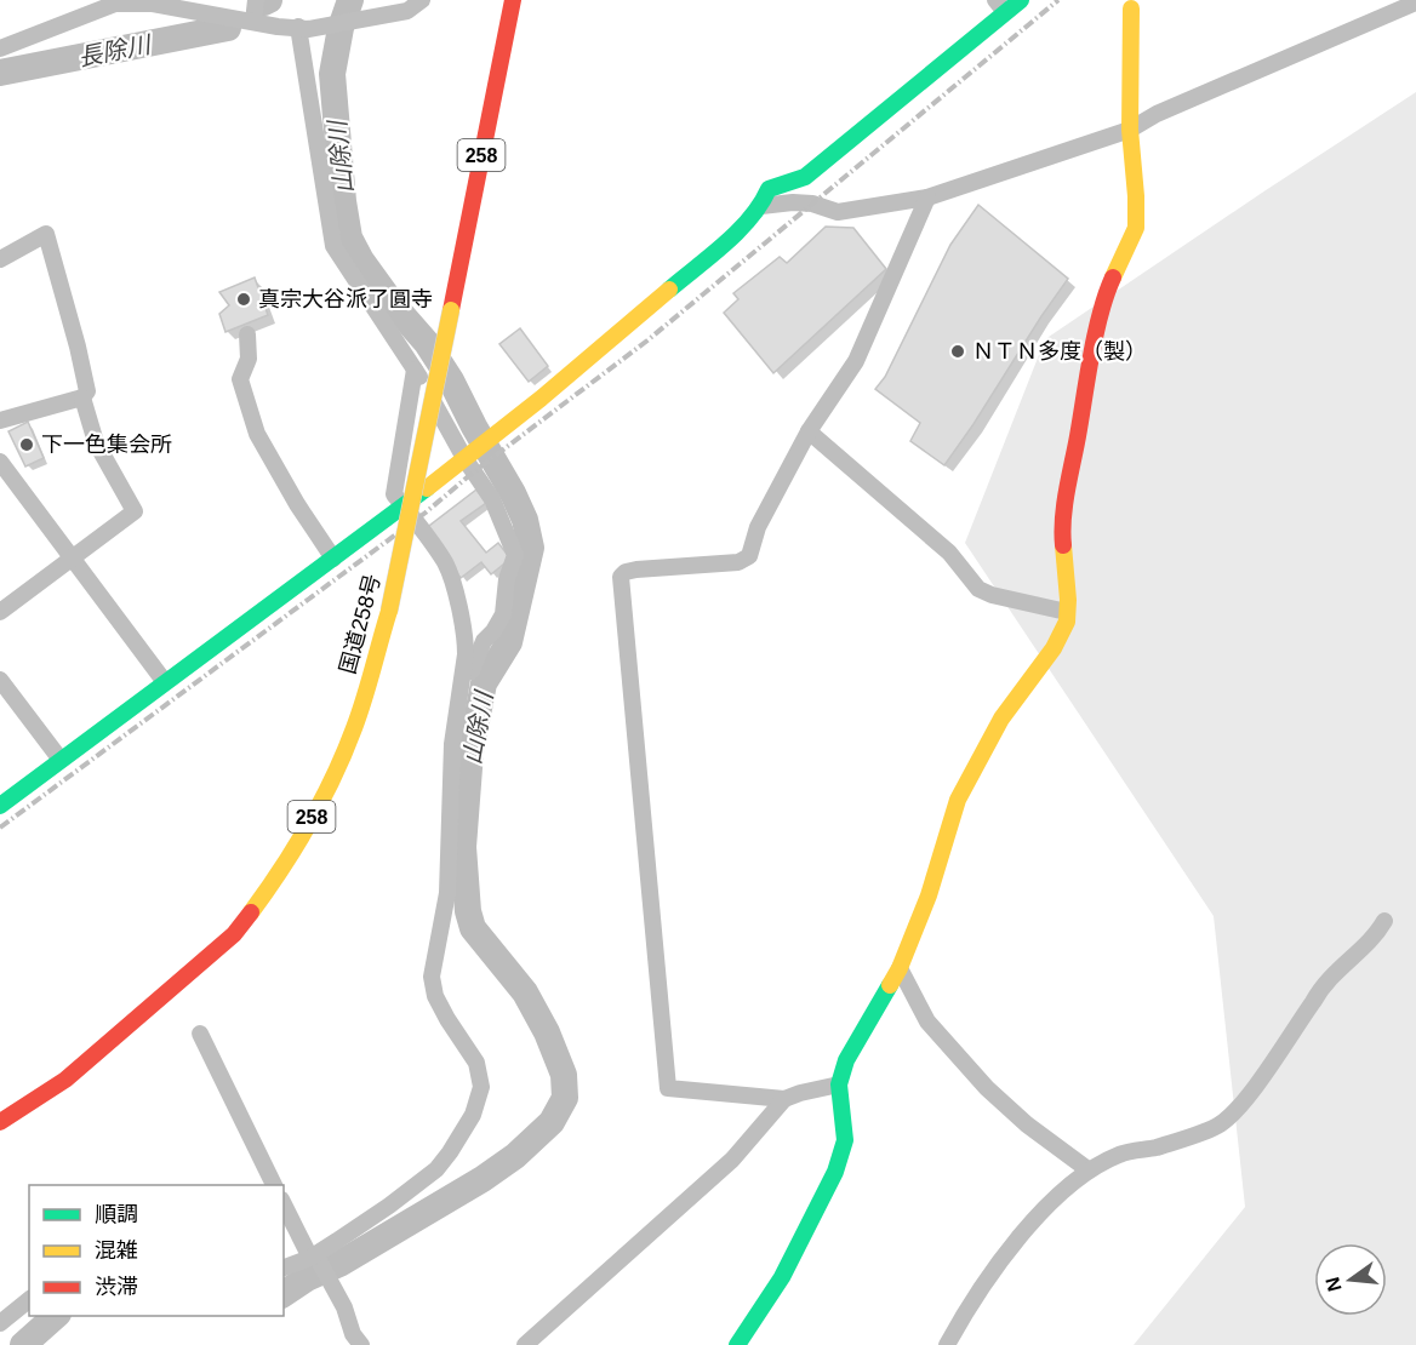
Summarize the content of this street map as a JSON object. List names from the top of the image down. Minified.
{"streets":{"main road":["258","国道258号"]},"water":["長除川","山除川"],"places":["真宗大谷派了圓寺","ＮＴＮ多度（製）","下一色集会所"],"legend":["順調","混雑","渋滞"],"north":"left"}
